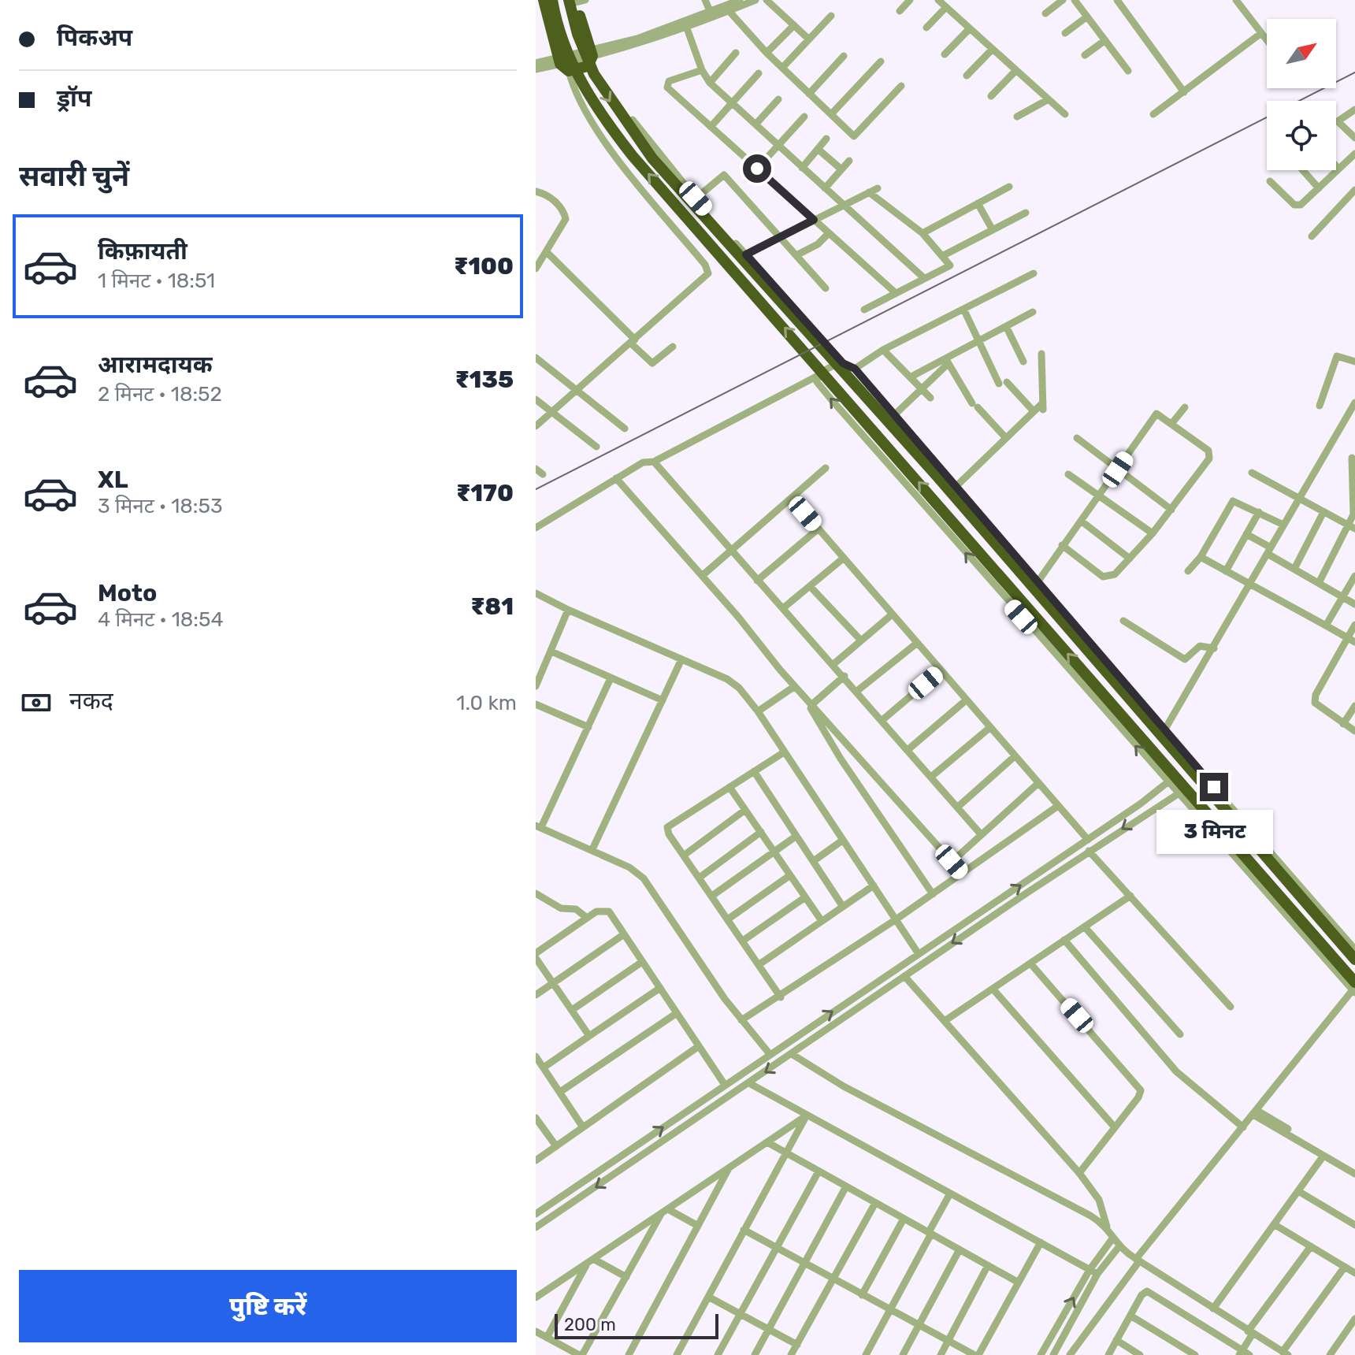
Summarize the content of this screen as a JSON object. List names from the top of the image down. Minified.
{"scale_bar":"200 m","north":"top right","page":{"banner":["पिकअप","ड्रॉप"],"heading":"सवारी चुनें","list":[{"name":"किफ़ायती","note":"1 मिनट · 18:51","value":"₹100"},{"name":"आरामदायक","note":"2 मिनट · 18:52","value":"₹135"},{"name":"XL","note":"3 मिनट · 18:53","value":"₹170"},{"name":"Moto","note":"4 मिनट · 18:54","value":"₹81"}],"pay":["नकद","1.0 km"],"bubble":"3 मिनट","buttons":"पुष्टि करें","scale":"200 m"}}
